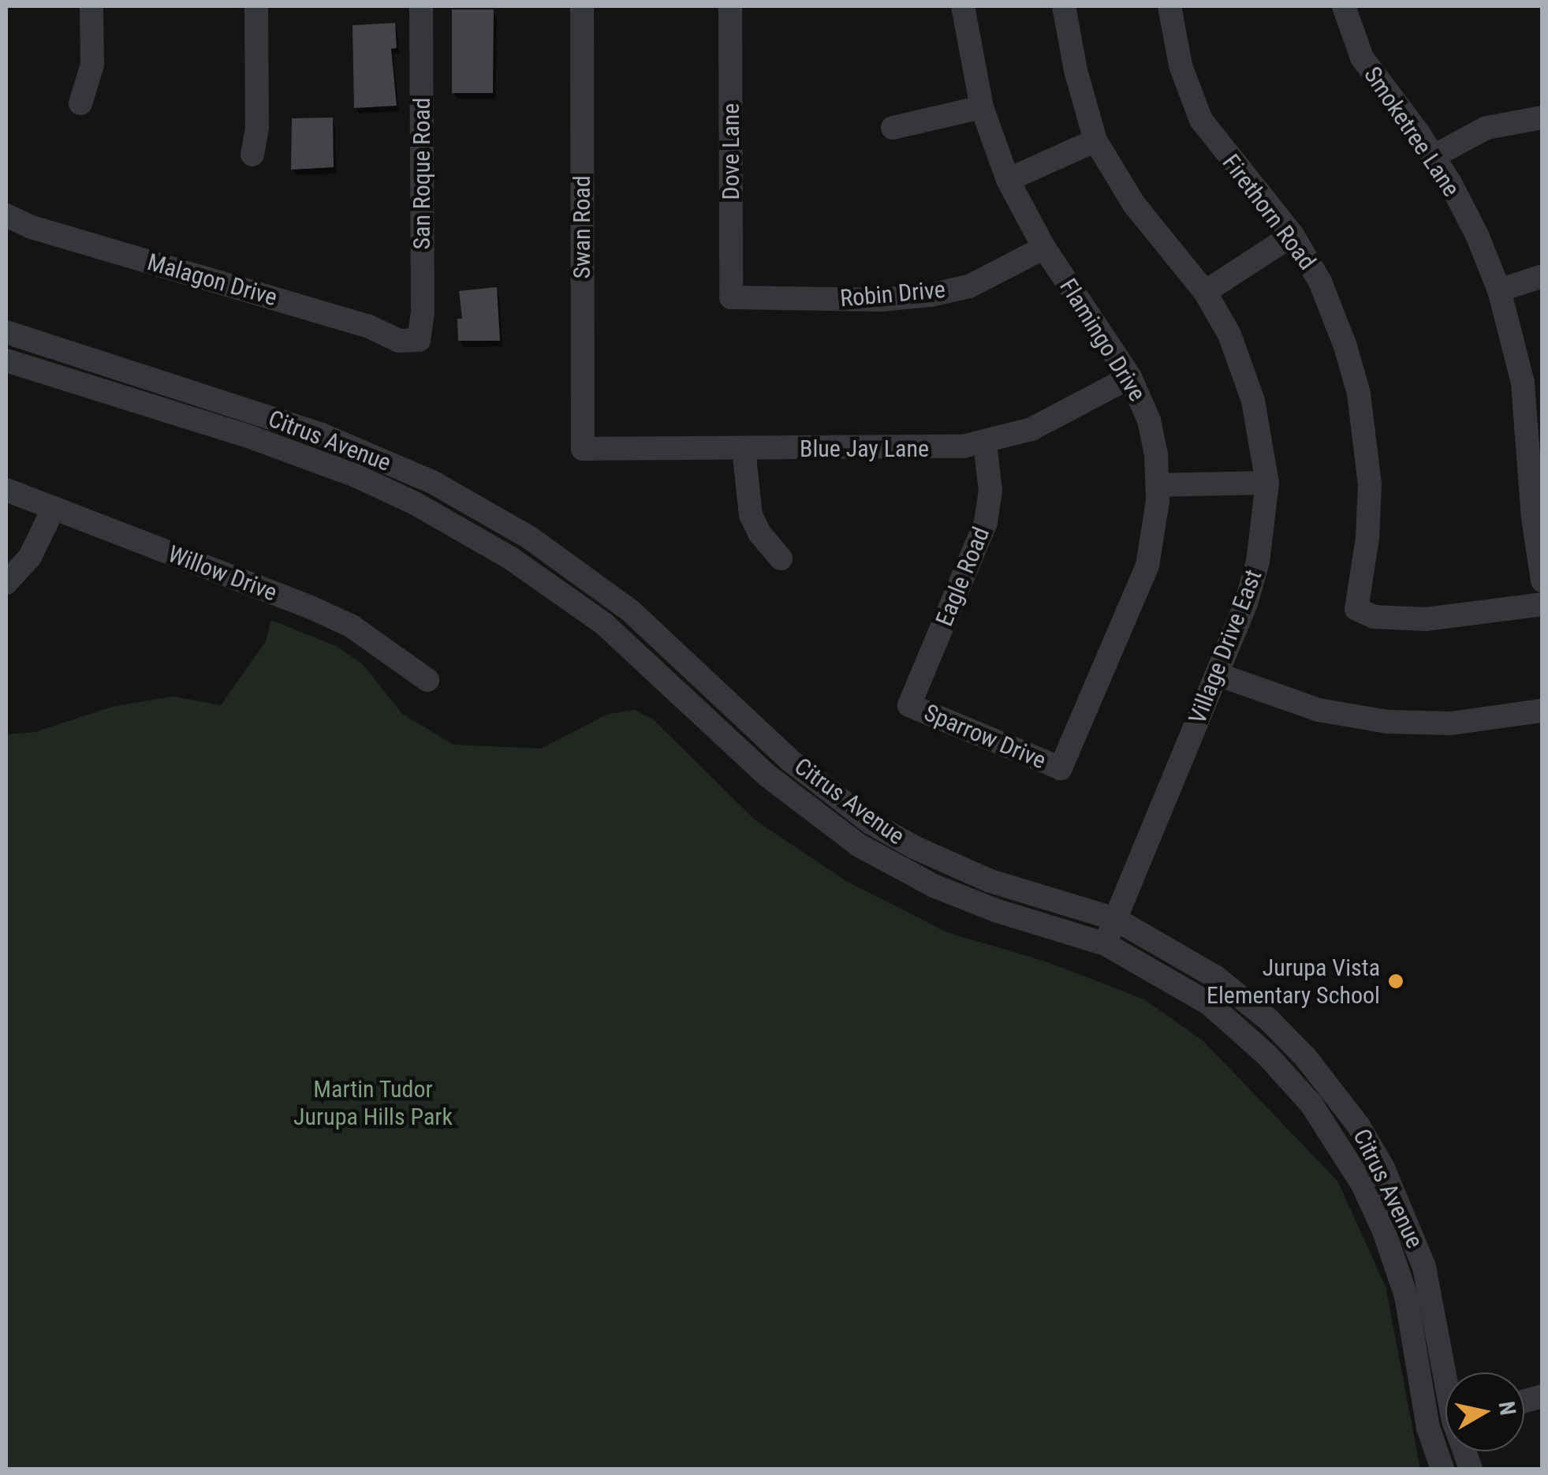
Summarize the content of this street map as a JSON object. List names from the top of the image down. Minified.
{"streets":{"street":["Smoketree Lane","Dove Lane","San Roque Road","Firethorn Road","Swan Road","Malagon Drive","Robin Drive","Flamingo Drive","Citrus Avenue","Blue Jay Lane","Willow Drive","Eagle Road","Village Drive East","Sparrow Drive"]},"crossings":[["Dove Lane","Robin Drive"],["San Roque Road","Malagon Drive"],["Swan Road","Blue Jay Lane"],["Robin Drive","Flamingo Drive"],["Flamingo Drive","Blue Jay Lane"],["Flamingo Drive","Sparrow Drive"],["Citrus Avenue","Village Drive East"],["Blue Jay Lane","Eagle Road"],["Eagle Road","Sparrow Drive"]],"parks":["Martin Tudor Jurupa Hills Park"],"places":["Jurupa Vista Elementary School"],"north":"right"}
